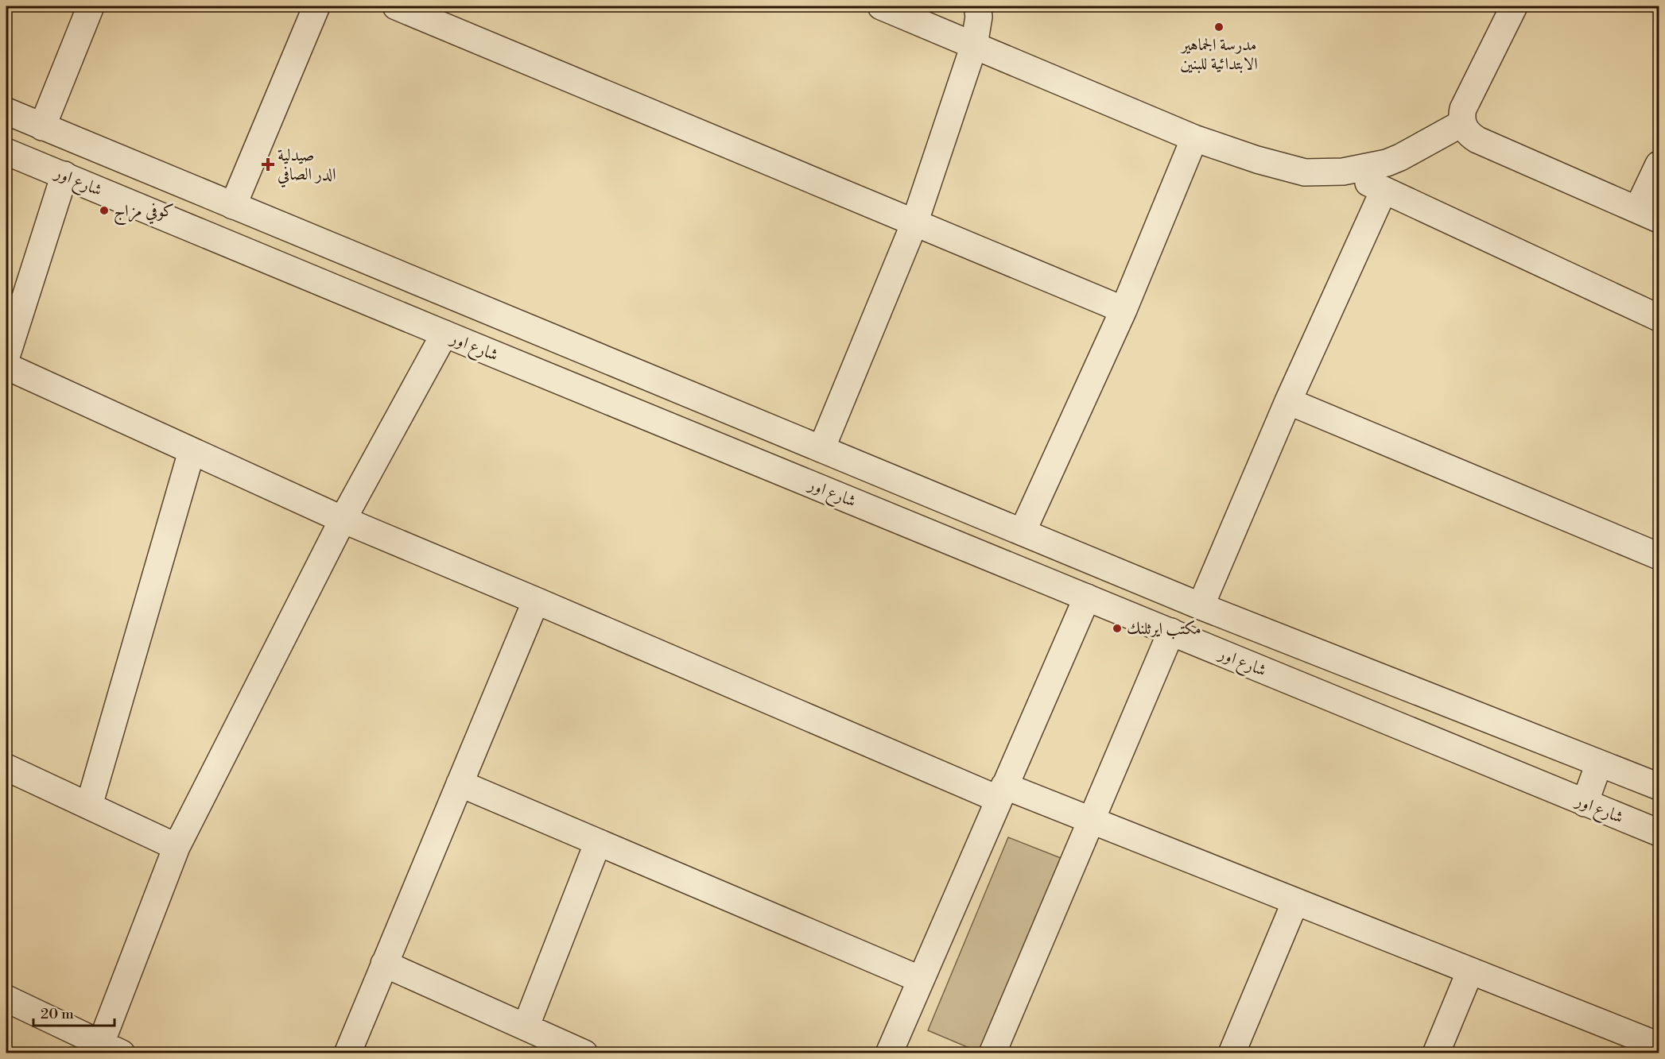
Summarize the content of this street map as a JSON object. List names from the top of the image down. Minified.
{"streets":{"street":["شارع اور"]},"places":{"other":["مدرسة الجماهير الابتدائية للبنين","كوفي مزاج","مكتب ايرثلنك"],"health":["صيدلية الدر الصافي"]},"scale_bar":"20 m"}
